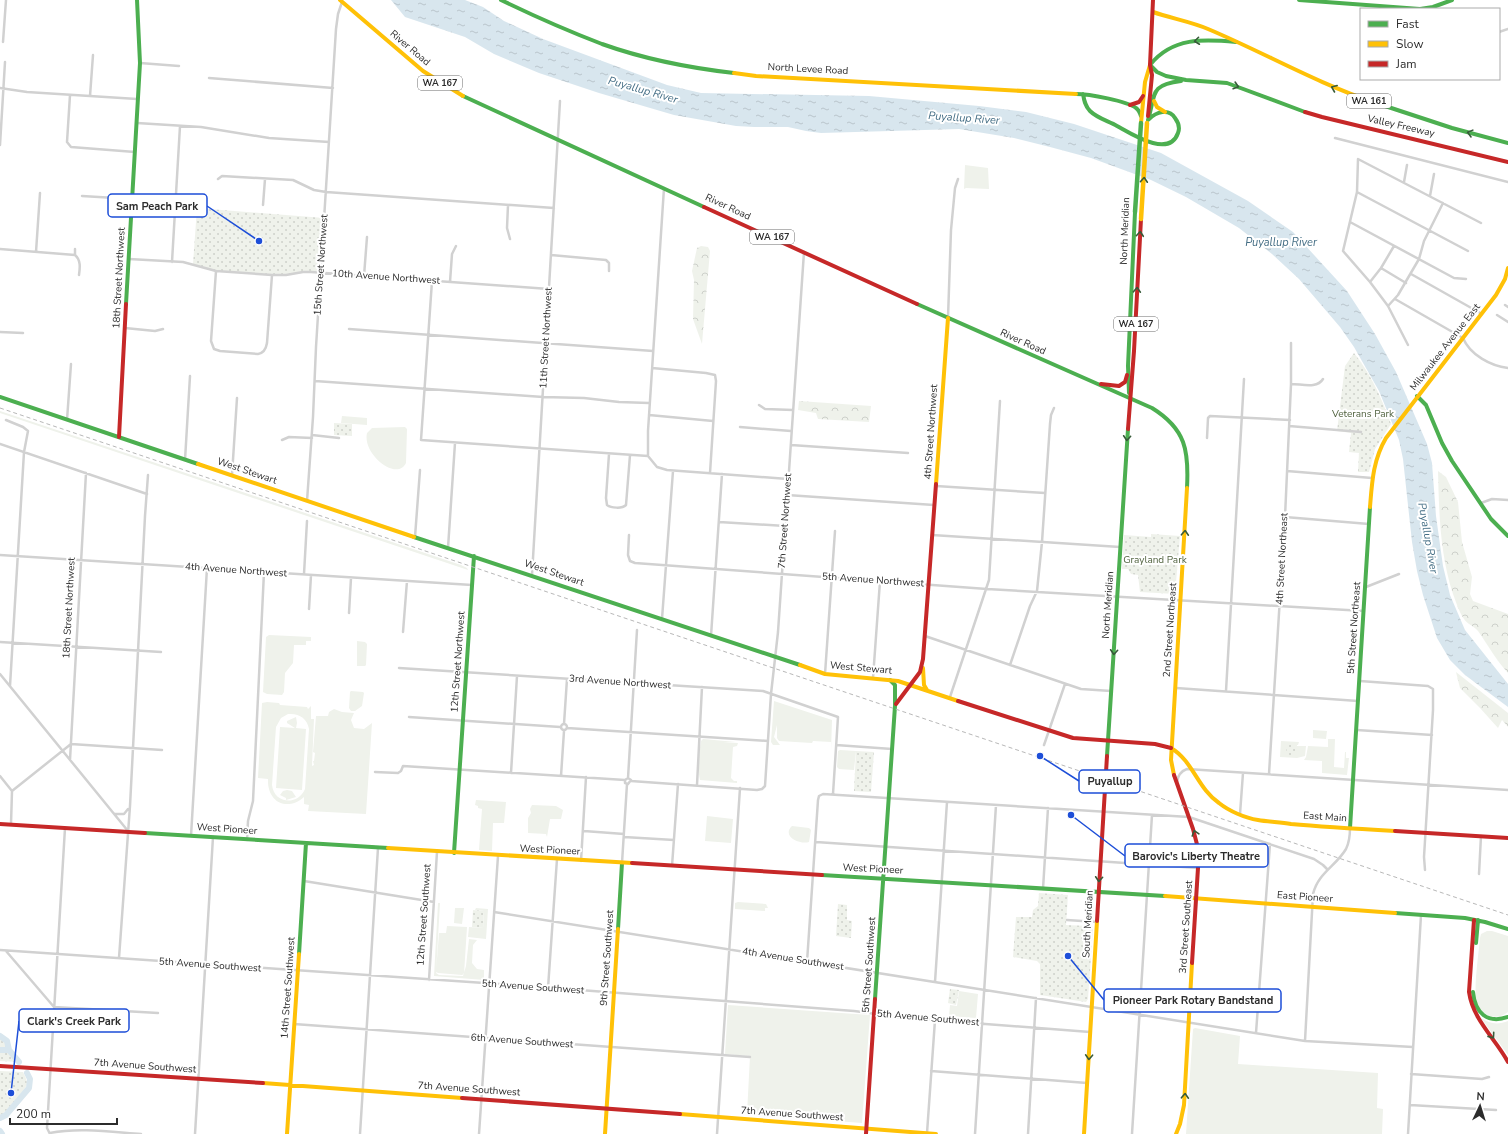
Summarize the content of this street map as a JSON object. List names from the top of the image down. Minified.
{"streets":{"main road":["River Road","North Levee Road","WA 167","WA 161","Valley Freeway","North Meridian","18th Street Northwest","Milwaukee Avenue East","4th Street Northwest","West Stewart","5th Street Northeast","2nd Street Northeast","12th Street Northwest","East Main","West Pioneer","East Pioneer","South Meridian","3rd Street Southeast","9th Street Southwest","5th Street Southwest","14th Street Southwest","7th Avenue Southwest"],"street":["15th Street Northwest","10th Avenue Northwest","11th Street Northwest","7th Street Northwest","4th Street Northeast","4th Avenue Northwest","5th Avenue Northwest","3rd Avenue Northwest","12th Street Southwest","4th Avenue Southwest","5th Avenue Southwest","6th Avenue Southwest"]},"crossings":[["River Road","WA 167"],["River Road","North Meridian"],["River Road","15th Street Northwest"],["River Road","11th Street Northwest"],["River Road","4th Street Northwest"],["River Road","7th Street Northwest"],["River Road","2nd Street Northeast"],["WA 167","WA 161"],["WA 167","Valley Freeway"],["WA 167","North Meridian"],["WA 161","Valley Freeway"],["WA 161","North Meridian"],["North Meridian","West Stewart"],["North Meridian","5th Avenue Northwest"],["North Meridian","2nd Street Northeast"],["North Meridian","South Meridian"],["15th Street Northwest","10th Avenue Northwest"],["15th Street Northwest","West Stewart"],["10th Avenue Northwest","18th Street Northwest"],["10th Avenue Northwest","11th Street Northwest"],["18th Street Northwest","West Stewart"],["18th Street Northwest","4th Avenue Northwest"],["11th Street Northwest","West Stewart"],["Milwaukee Avenue East","5th Street Northeast"],["4th Street Northwest","West Stewart"],["4th Street Northwest","5th Avenue Northwest"],["4th Street Northwest","5th Street Southwest"],["West Stewart","7th Street Northwest"],["West Stewart","2nd Street Northeast"],["West Stewart","12th Street Northwest"],["West Stewart","East Main"],["West Stewart","5th Street Southwest"],["7th Street Northwest","5th Avenue Northwest"],["7th Street Northwest","3rd Avenue Northwest"],["4th Street Northeast","5th Avenue Northwest"],["4th Avenue Northwest","12th Street Northwest"],["5th Avenue Northwest","5th Street Northeast"],["5th Avenue Northwest","2nd Street Northeast"],["5th Street Northeast","East Main"],["2nd Street Northeast","East Main"],["2nd Street Northeast","3rd Street Southeast"],["12th Street Northwest","3rd Avenue Northwest"],["West Pioneer","East Pioneer"],["West Pioneer","12th Street Southwest"],["West Pioneer","South Meridian"],["West Pioneer","9th Street Southwest"],["West Pioneer","5th Street Southwest"],["West Pioneer","14th Street Southwest"],["East Pioneer","South Meridian"],["East Pioneer","3rd Street Southeast"],["12th Street Southwest","5th Avenue Southwest"],["South Meridian","4th Avenue Southwest"],["South Meridian","5th Avenue Southwest"],["3rd Street Southeast","4th Avenue Southwest"],["9th Street Southwest","4th Avenue Southwest"],["9th Street Southwest","5th Avenue Southwest"],["9th Street Southwest","6th Avenue Southwest"],["9th Street Southwest","7th Avenue Southwest"],["4th Avenue Southwest","5th Street Southwest"],["5th Avenue Southwest","5th Street Southwest"],["5th Avenue Southwest","14th Street Southwest"],["5th Street Southwest","7th Avenue Southwest"],["14th Street Southwest","6th Avenue Southwest"],["14th Street Southwest","7th Avenue Southwest"]],"one_way":["2nd Street Northeast","3rd Street Southeast"],"water":["Puyallup River"],"parks":["Veterans Park","Grayland Park"],"places":["Sam Peach Park","Puyallup","Barovic's Liberty Theatre","Pioneer Park Rotary Bandstand","Clark's Creek Park"],"legend":["Fast","Slow","Jam"],"scale_bar":"200 m","north":"top"}
